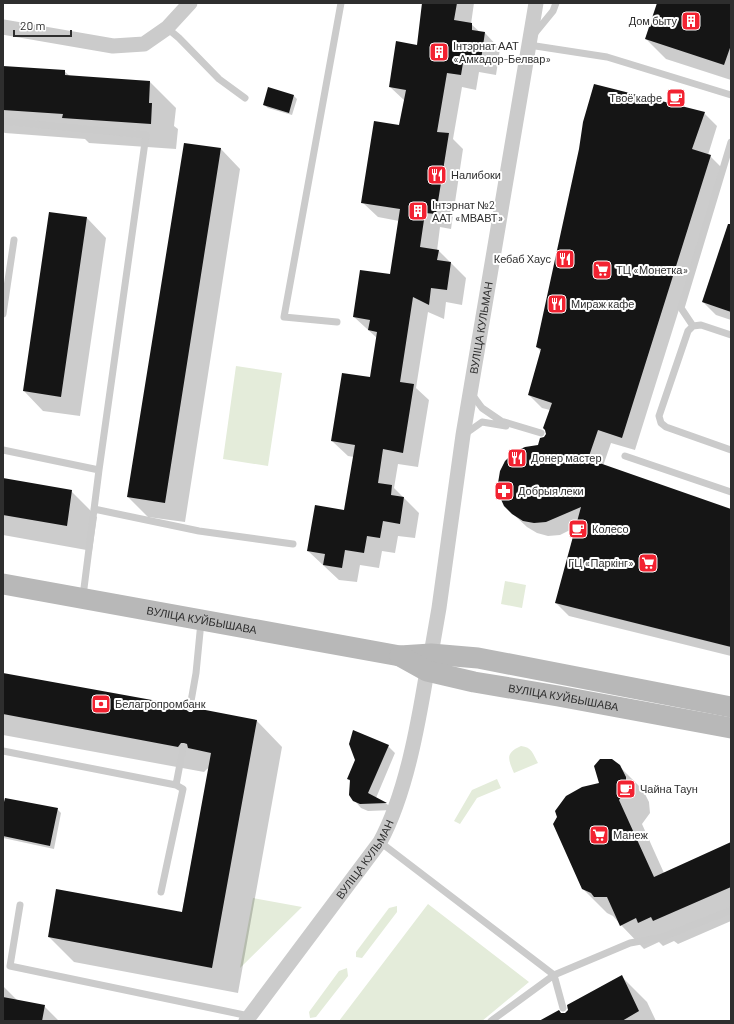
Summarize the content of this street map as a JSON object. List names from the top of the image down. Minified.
{"streets":{"main road":["ВУЛІЦА КУЙБЫШАВА"],"street":["ВУЛІЦА КУЛЬМАН"]},"crossings":[["ВУЛІЦА КУЛЬМАН","ВУЛІЦА КУЙБЫШАВА"]],"places":{"building":["Дом быту","Інтэрнат ААТ «Амкадор-Белвар»","Інтэрнат №2 ААТ «МВАВТ»"],"cafe":["Твоё кафе","Колесо","Чайна Таун"],"restaurant":["Налибоки","Кебаб Хаус","Мираж кафе","Донер мастер"],"supermarket":["ТЦ «Монетка»","ГЦ «Паркінг»","Манеж"],"pharmacy":["Добрыя леки"],"bank":["Белагропромбанк"]},"scale_bar":"20 m"}
